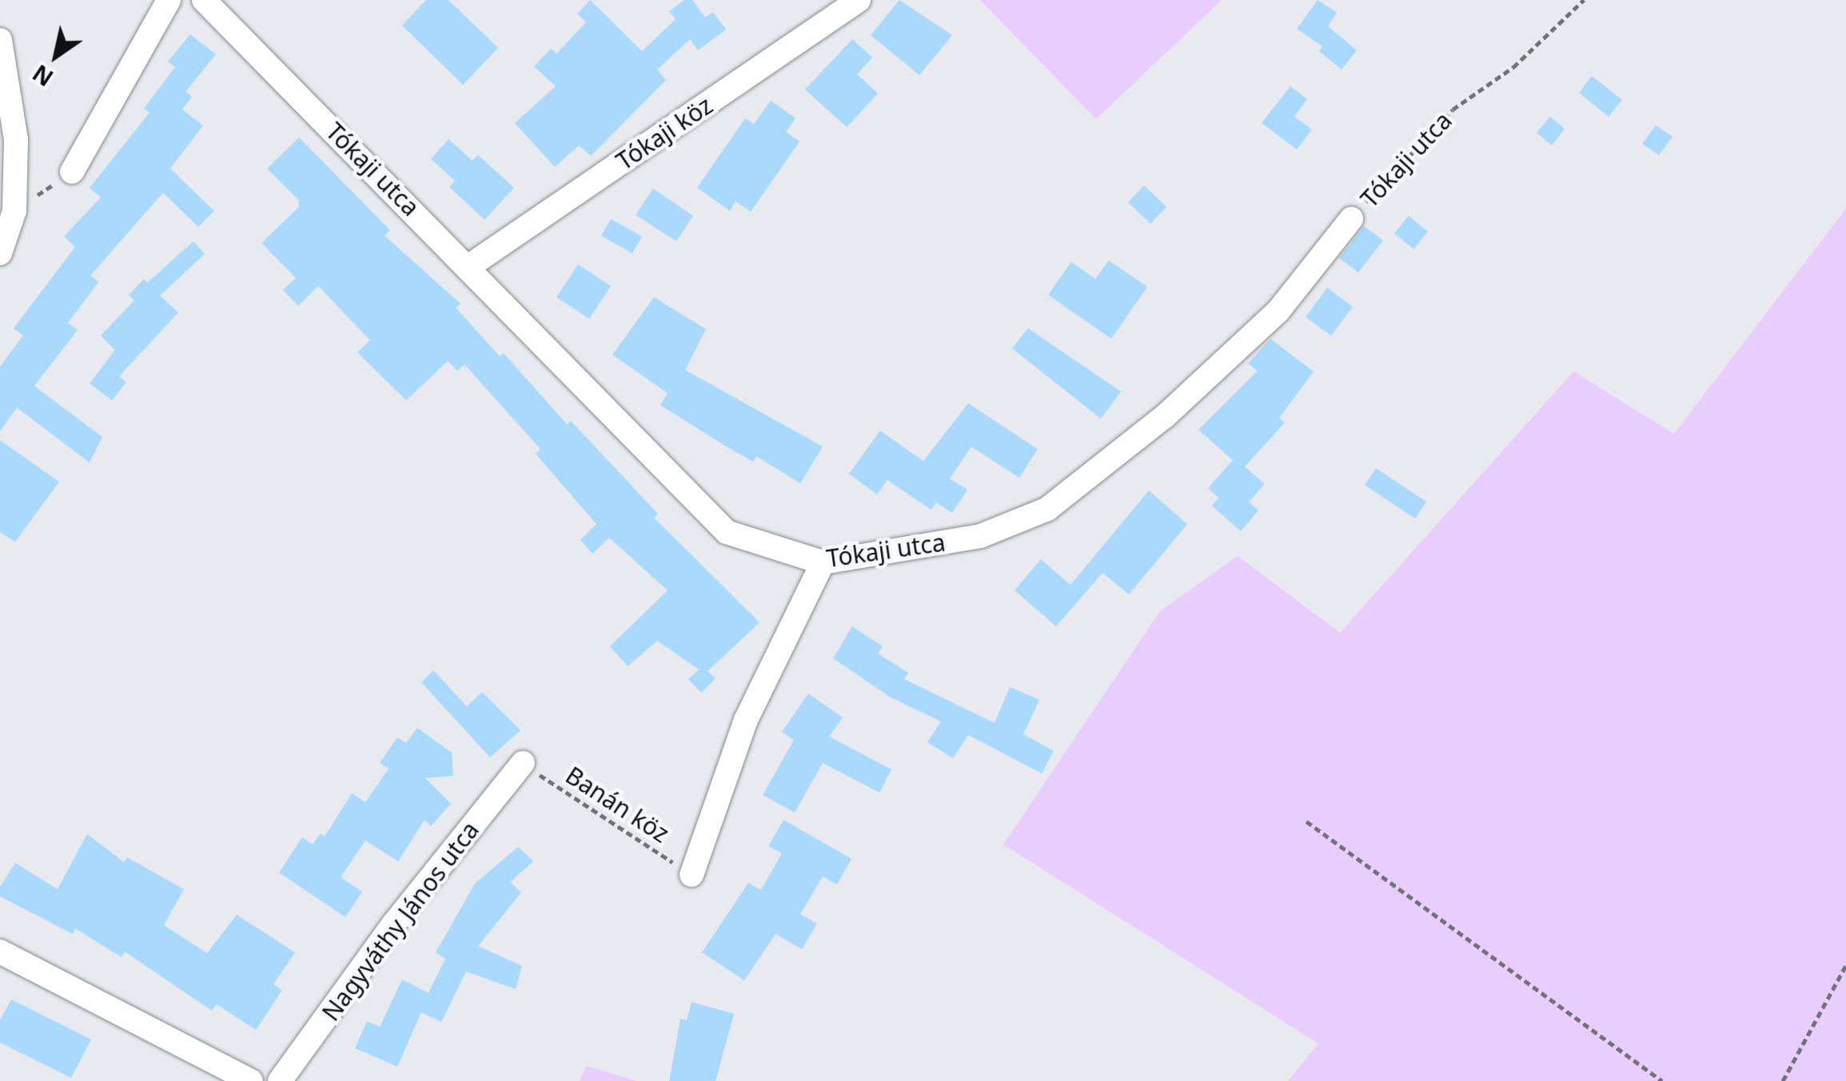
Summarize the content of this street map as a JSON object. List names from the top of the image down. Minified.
{"streets":{"street":["Tókaji köz","Tókaji utca","Nagyváthy János utca"],"path":["Banán köz"]},"crossings":[["Tókaji köz","Tókaji utca"],["Banán köz","Nagyváthy János utca"]],"north":"bottom left"}
